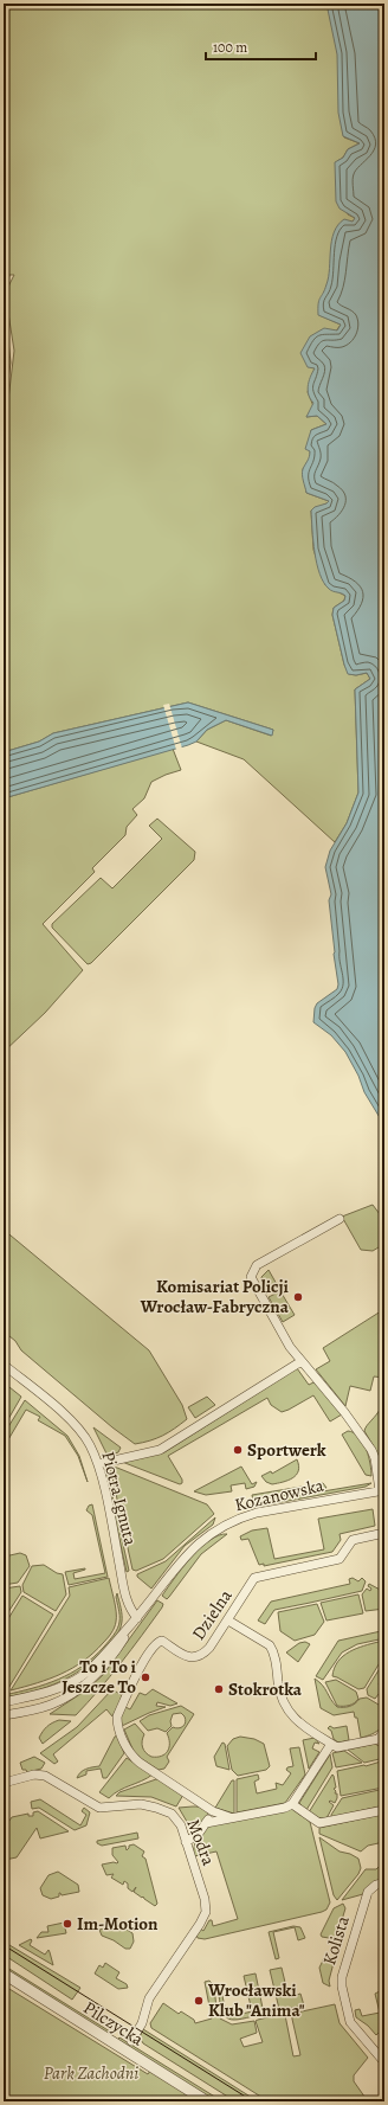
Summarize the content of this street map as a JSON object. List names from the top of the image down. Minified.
{"streets":{"street":["Kozanowska","Piotra Ignuta","Dzielna","Modra","Kolista","Pilczycka"]},"crossings":[["Kozanowska","Piotra Ignuta"]],"parks":["Park Zachodni"],"places":["Komisariat Policji Wrocław-Fabryczna","Sportwerk","To i To i Jeszcze To","Stokrotka","Im-Motion","Wrocławski Klub \"Anima\""],"scale_bar":"100 m"}
